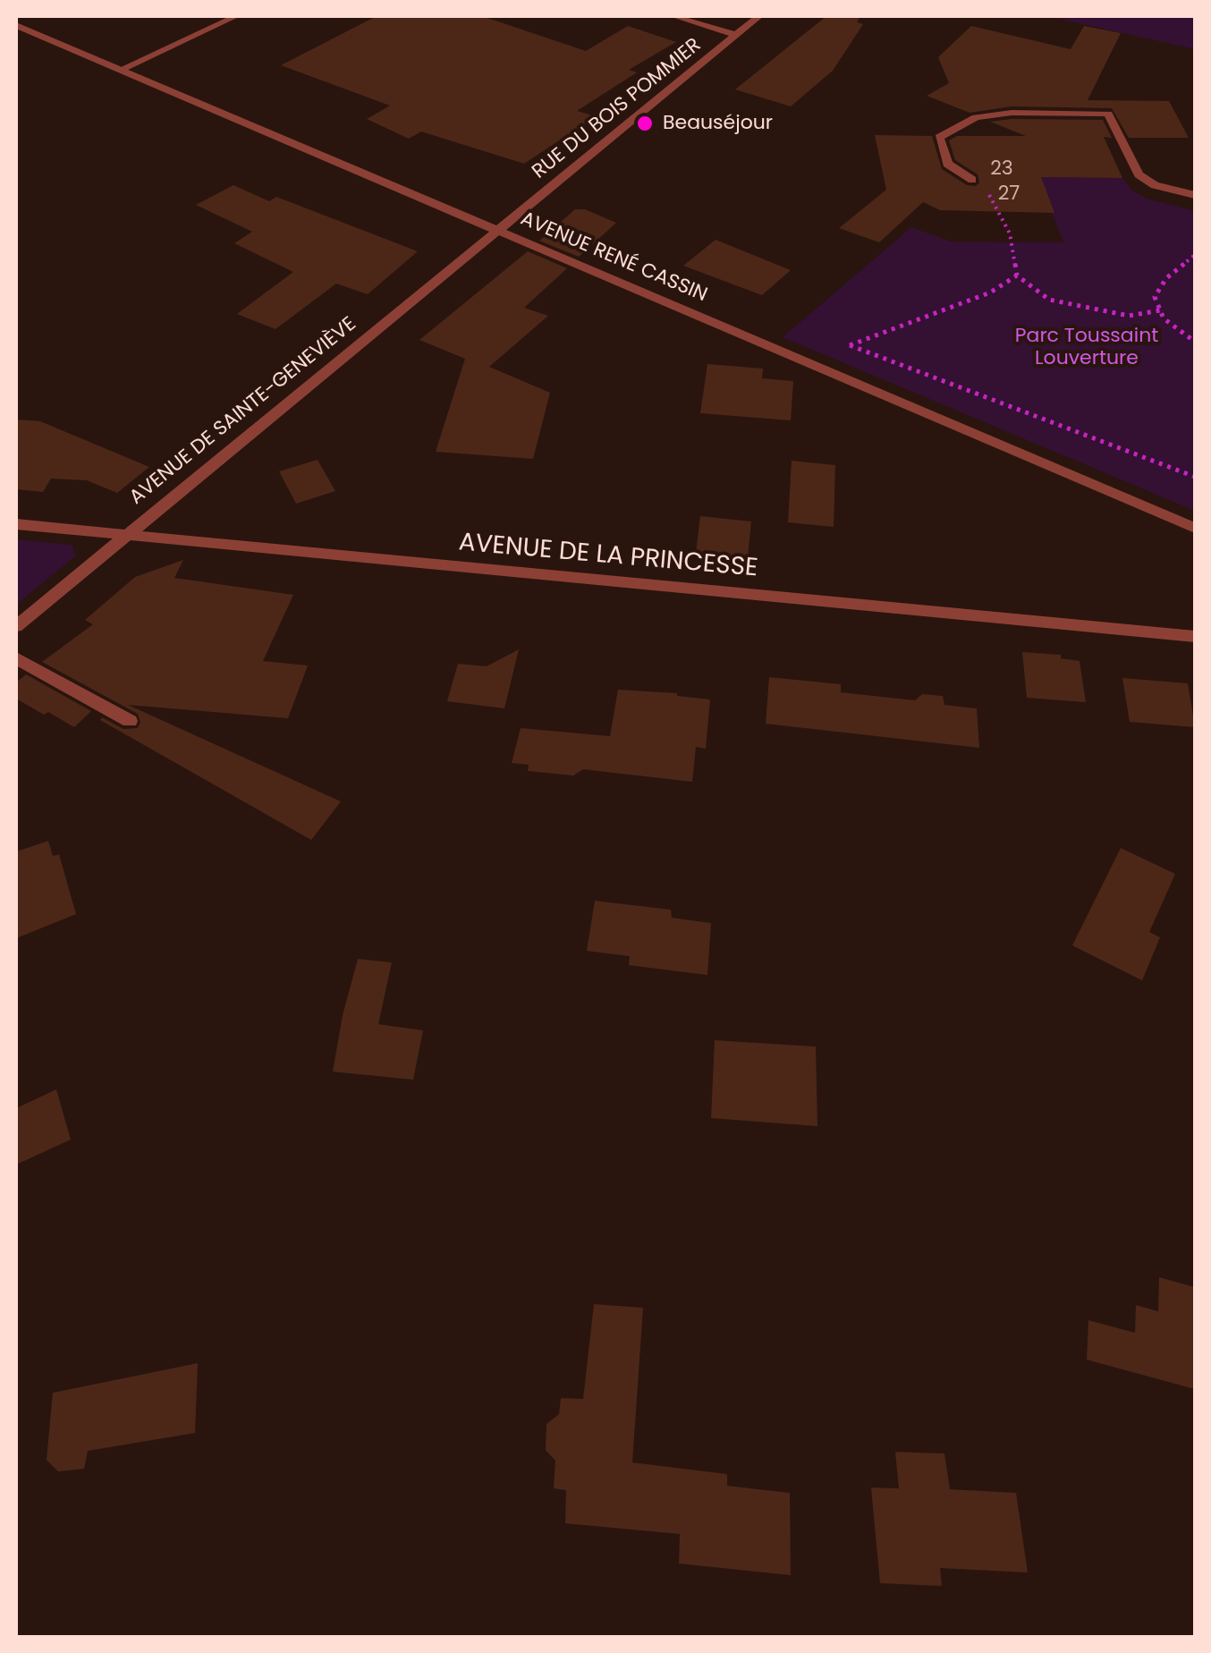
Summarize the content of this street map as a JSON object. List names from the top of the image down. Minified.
{"streets":{"street":["RUE DU BOIS POMMIER","AVENUE RENÉ CASSIN","AVENUE DE SAINTE-GENEVIÈVE","AVENUE DE LA PRINCESSE"]},"crossings":[["RUE DU BOIS POMMIER","AVENUE RENÉ CASSIN"],["RUE DU BOIS POMMIER","AVENUE DE SAINTE-GENEVIÈVE"],["AVENUE RENÉ CASSIN","AVENUE DE SAINTE-GENEVIÈVE"],["AVENUE DE SAINTE-GENEVIÈVE","AVENUE DE LA PRINCESSE"]],"parks":["Parc Toussaint Louverture"],"places":["Beauséjour"],"house_numbers":["23","27"]}
